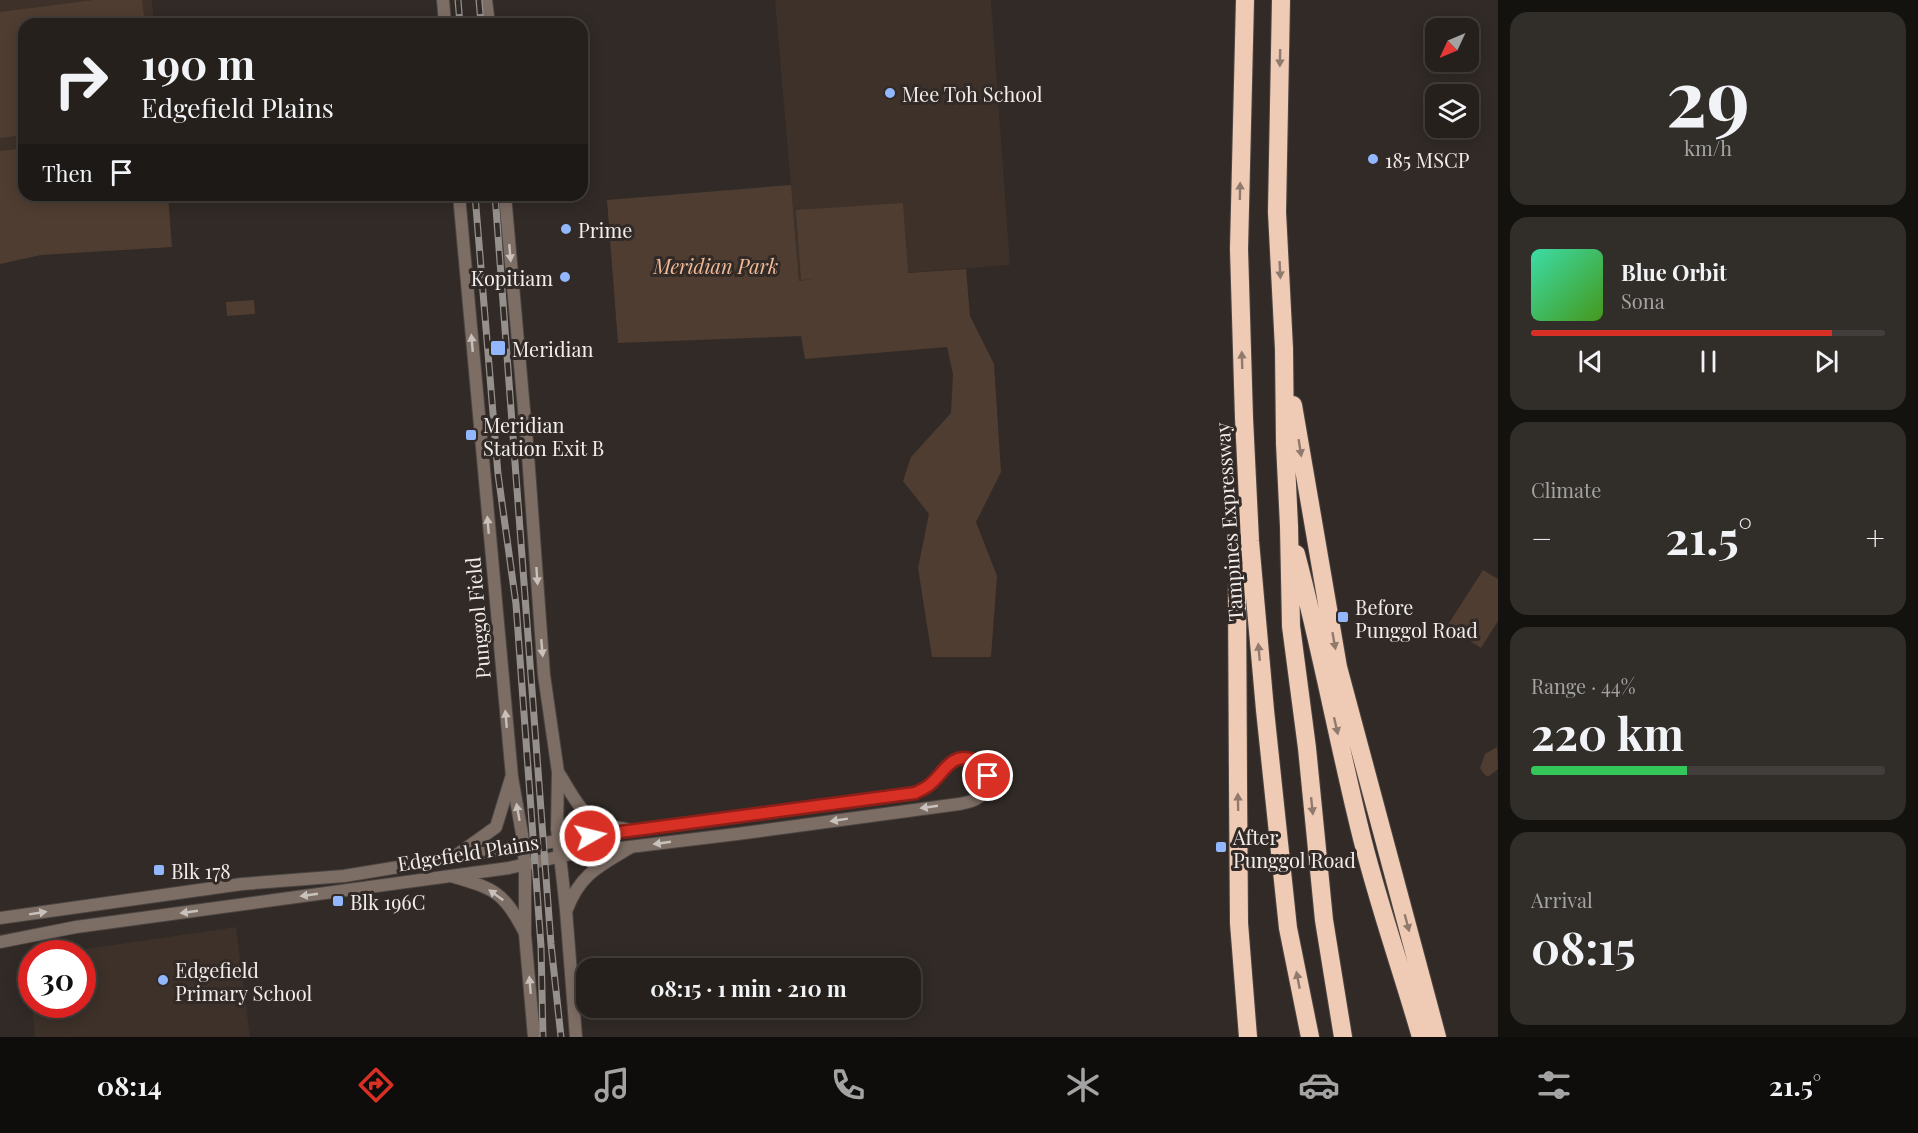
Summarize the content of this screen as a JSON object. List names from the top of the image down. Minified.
{"streets":{"highway":["Tampines Expressway"],"street":["Punggol Field","Edgefield Plains"]},"crossings":[["Punggol Field","Edgefield Plains"]],"parks":["Meridian Park"],"places":{"other":["Mee Toh School","185 MSCP","Prime","Kopitiam","Edgefield Primary School"],"transit":["Meridian","Meridian Station Exit B","Before Punggol Road","After Punggol Road","Blk 178","Blk 196C"]},"north":"bottom left","page":{"tile":[["29","km/h"],"Climate",["Range · 44%","220 km"],["Arrival","08:15"]],"turn":["190 m","Edgefield Plains"],"then":"Then","song":["Blue Orbit","Sona"],"heat":["−","21.5°","+"],"limit":"30","trip":"08:15 · 1 min · 210 m","tabs":["08:14","21.5°"]}}
